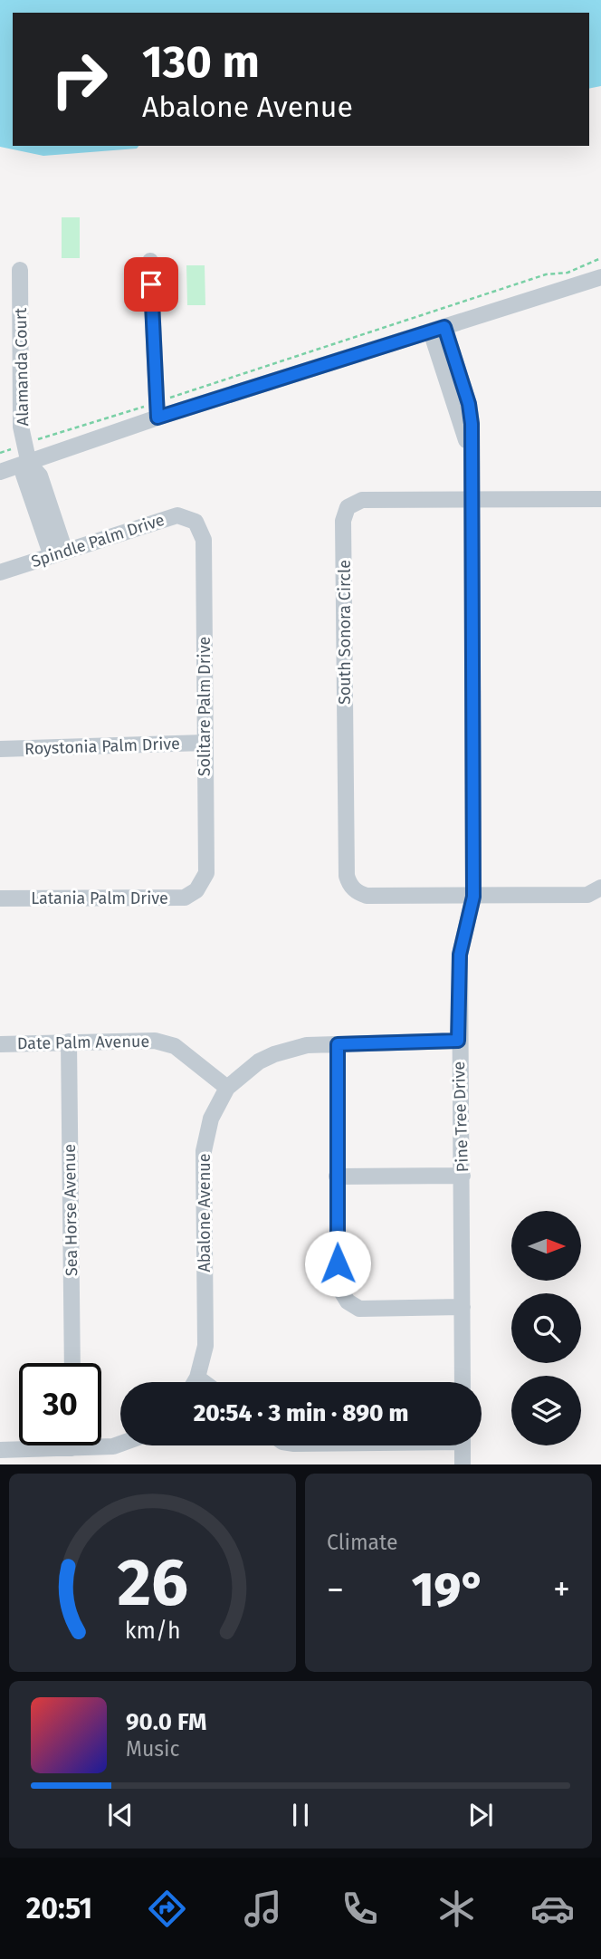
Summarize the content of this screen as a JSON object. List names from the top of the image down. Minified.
{"streets":{"street":["Alamanda Court","Spindle Palm Drive","South Sonora Circle","Solitare Palm Drive","Roystonia Palm Drive","Latania Palm Drive","Date Palm Avenue","Pine Tree Drive","Sea Horse Avenue","Abalone Avenue"]},"crossings":[["Alamanda Court","Spindle Palm Drive"],["Spindle Palm Drive","Solitare Palm Drive"],["South Sonora Circle","Pine Tree Drive"],["Solitare Palm Drive","Roystonia Palm Drive"],["Solitare Palm Drive","Latania Palm Drive"],["Date Palm Avenue","Sea Horse Avenue"],["Date Palm Avenue","Abalone Avenue"],["Pine Tree Drive","Abalone Avenue"]],"north":"right","page":{"turn":["130 m","Abalone Avenue"],"limit":"30","trip":"20:54 · 3 min · 890 m","tile":"Climate","heat":["−","19°","+"],"song":["90.0 FM","Music"],"tabs":"20:51","gauge":["26","km/h"]}}
